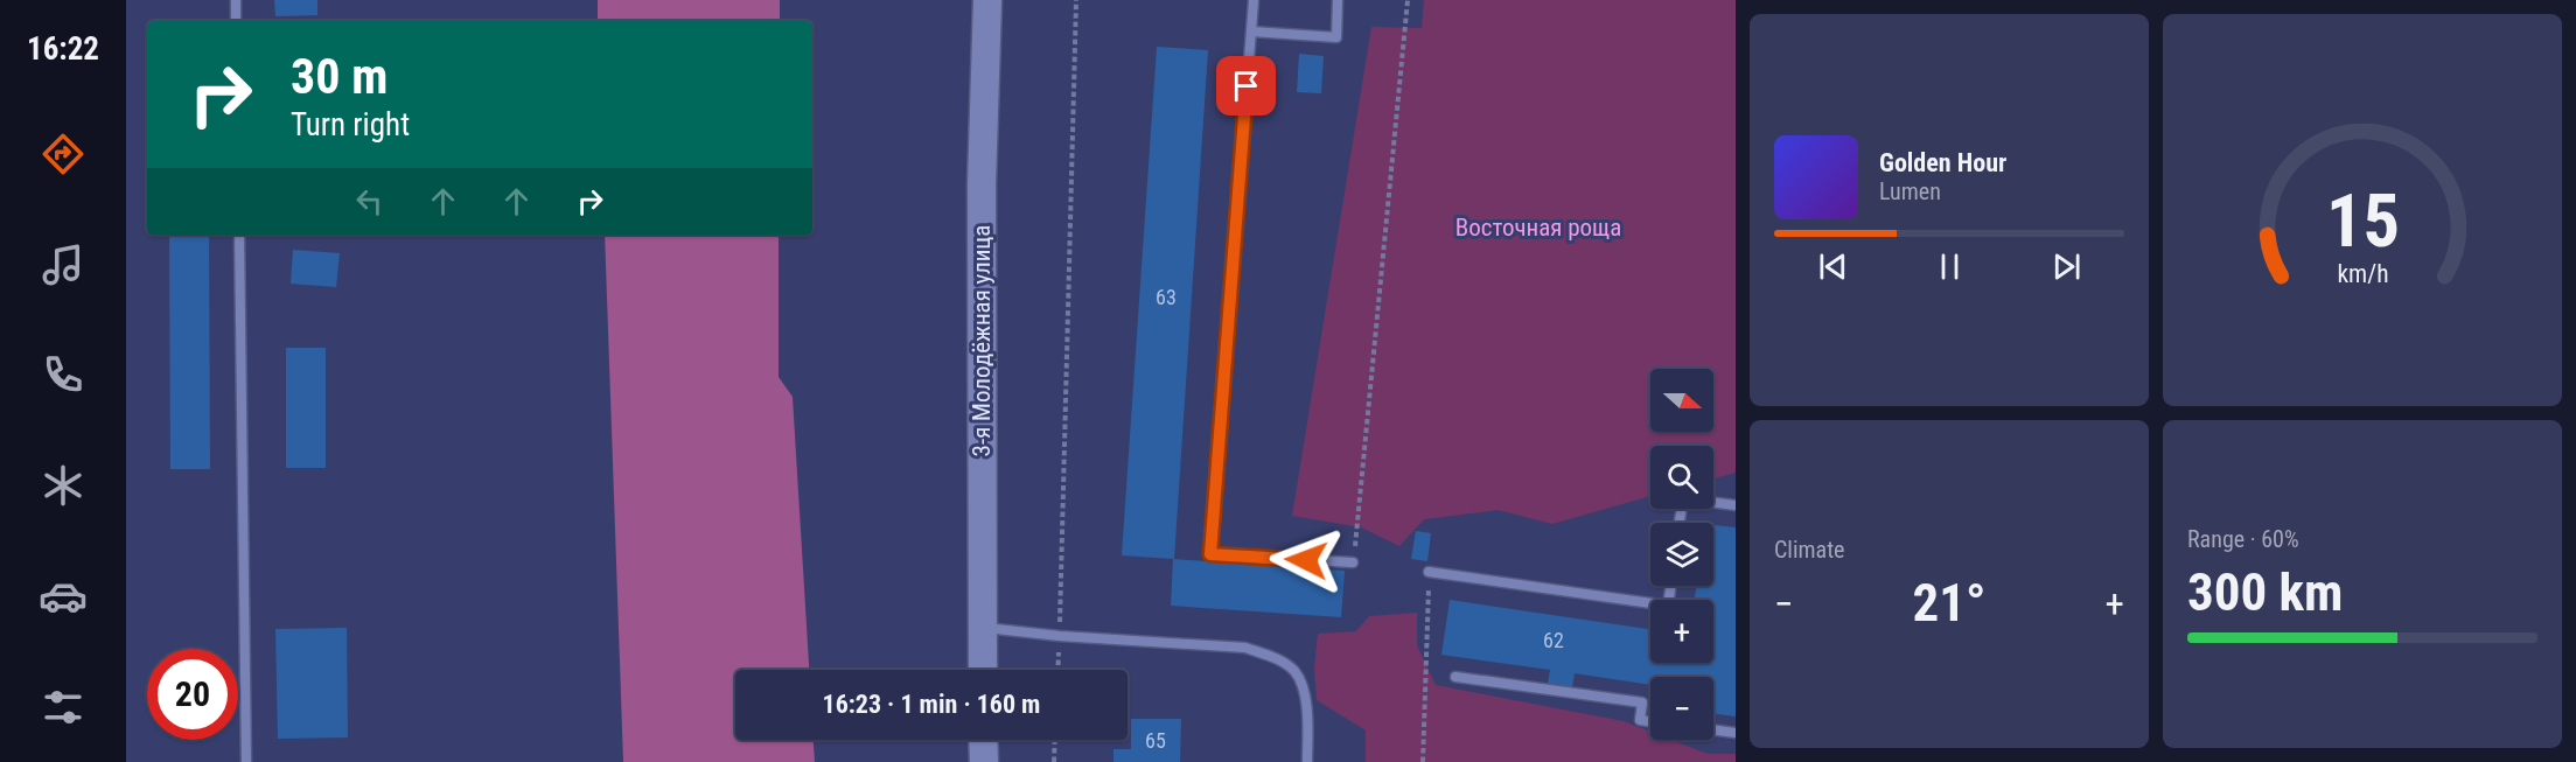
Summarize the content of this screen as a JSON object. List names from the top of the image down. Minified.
{"streets":{"main road":["3-я Молодёжная улица"]},"parks":["Восточная роща"],"house_numbers":["63","62","65"],"north":"right","page":{"tabs":"16:22","turn":["30 m","Turn right"],"song":["Golden Hour","Lumen"],"map_buttons":["+","−"],"tile":["Climate",["Range · 60%","300 km"]],"heat":["−","21°","+"],"limit":"20","trip":"16:23 · 1 min · 160 m","gauge":["15","km/h"]}}
